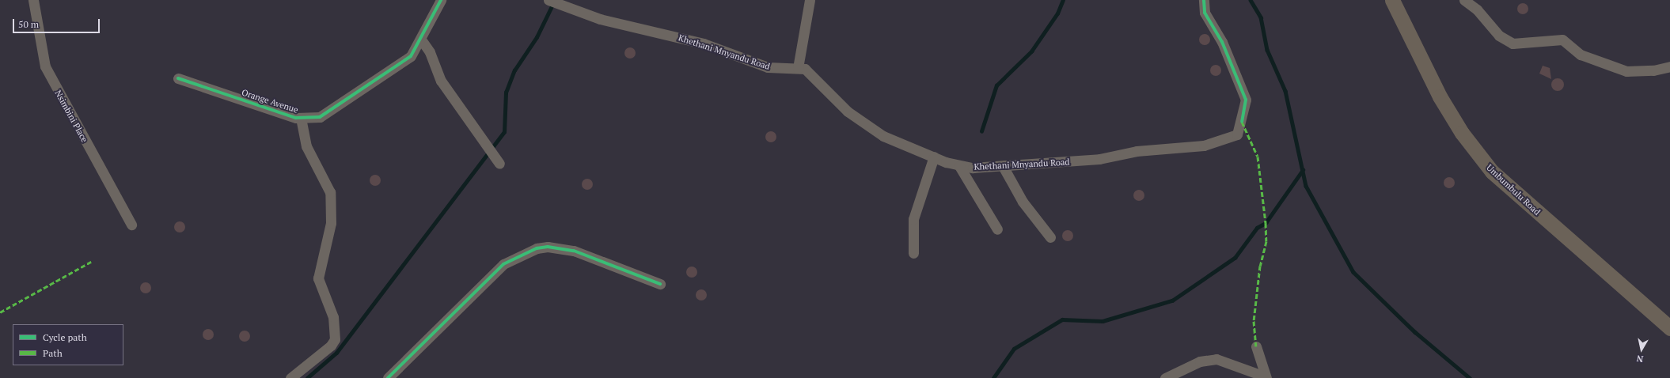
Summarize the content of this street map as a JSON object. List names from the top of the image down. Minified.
{"streets":{"main road":["Umbumbulu Road"],"street":["Khethani Mnyandu Road","Orange Avenue","Nsimbini Place"]},"legend":["Cycle path","Path"],"scale_bar":"50 m","north":"bottom"}
